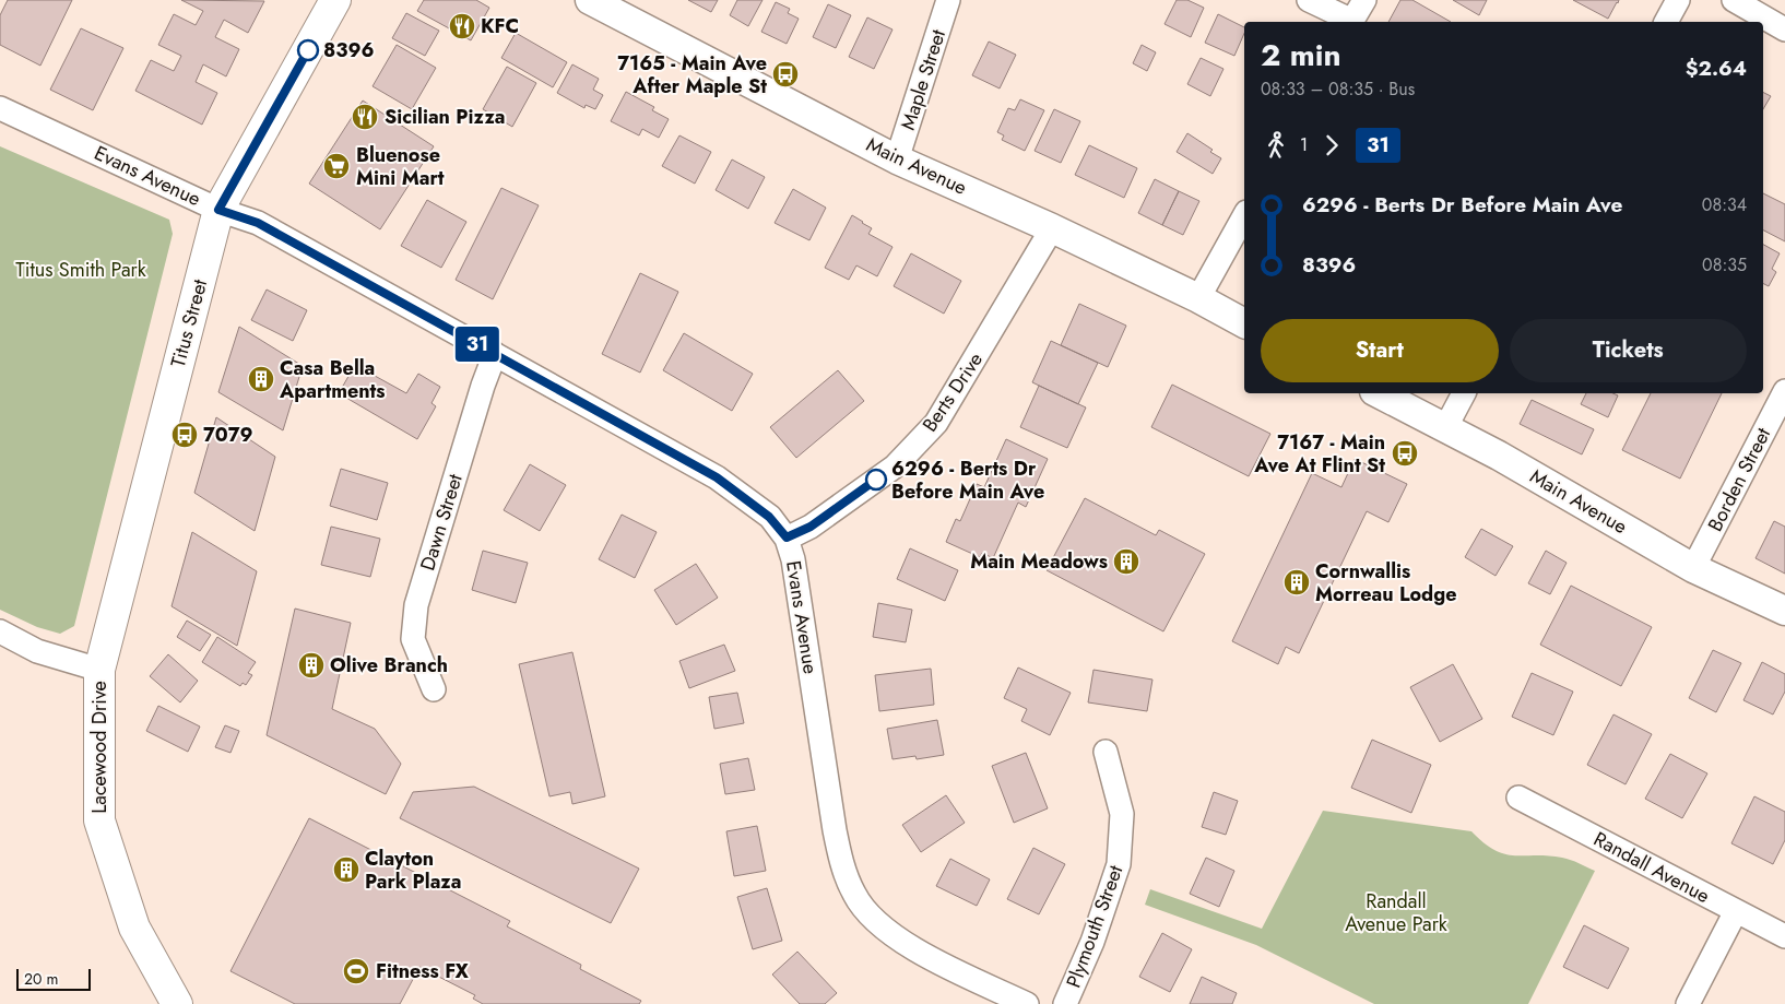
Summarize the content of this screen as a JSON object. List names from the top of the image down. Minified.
{"streets":{"main road":["Titus Street","Lacewood Drive"],"street":["Maple Street","Main Avenue","Evans Avenue","Berts Drive","Borden Street","Dawn Street","Randall Avenue","Plymouth Street"]},"crossings":[["Maple Street","Main Avenue"],["Main Avenue","Berts Drive"],["Main Avenue","Borden Street"],["Evans Avenue","Titus Street"],["Evans Avenue","Berts Drive"],["Evans Avenue","Dawn Street"],["Titus Street","Lacewood Drive"]],"parks":["Titus Smith Park","Randall Avenue Park"],"places":{"restaurant":["KFC","Sicilian Pizza"],"other":["8396","6296 - Berts Dr Before Main Ave"],"bus stop":["7165 - Main Ave After Maple St","7079","7167 - Main Ave At Flint St"],"supermarket":["Bluenose Mini Mart"],"building":["Casa Bella Apartments","Main Meadows","Cornwallis Morreau Lodge","Olive Branch","Clayton Park Plaza"],"sports":["Fitness FX"]},"lines":["bus line 31"],"scale_bar":"20 m","page":{"on_map":"31","heading":["2 min","08:33 – 08:35 · Bus","$2.64"],"legs":["1","31"],"list":[{"name":"6296 - Berts Dr Before Main Ave","value":"08:34"},{"name":"8396","value":"08:35"}],"buttons":["Start","Tickets"],"scale":"20 m"}}
